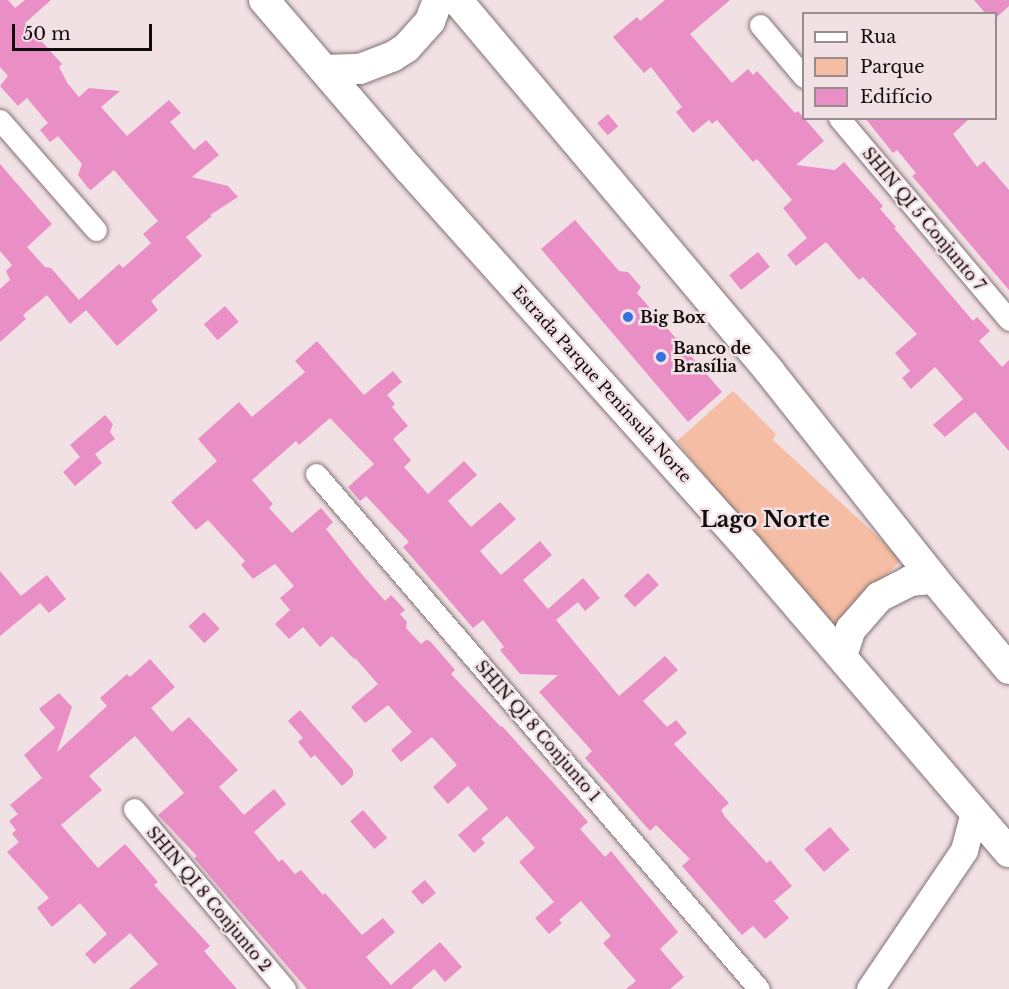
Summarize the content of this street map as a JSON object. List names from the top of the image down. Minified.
{"streets":{"main road":["Estrada Parque Península Norte"],"street":["SHIN QI 5 Conjunto 7","SHIN QI 8 Conjunto 1","SHIN QI 8 Conjunto 2"]},"districts":["Lago Norte"],"places":["Big Box","Banco de Brasília"],"legend":["Rua","Parque","Edifício"],"scale_bar":"50 m"}
